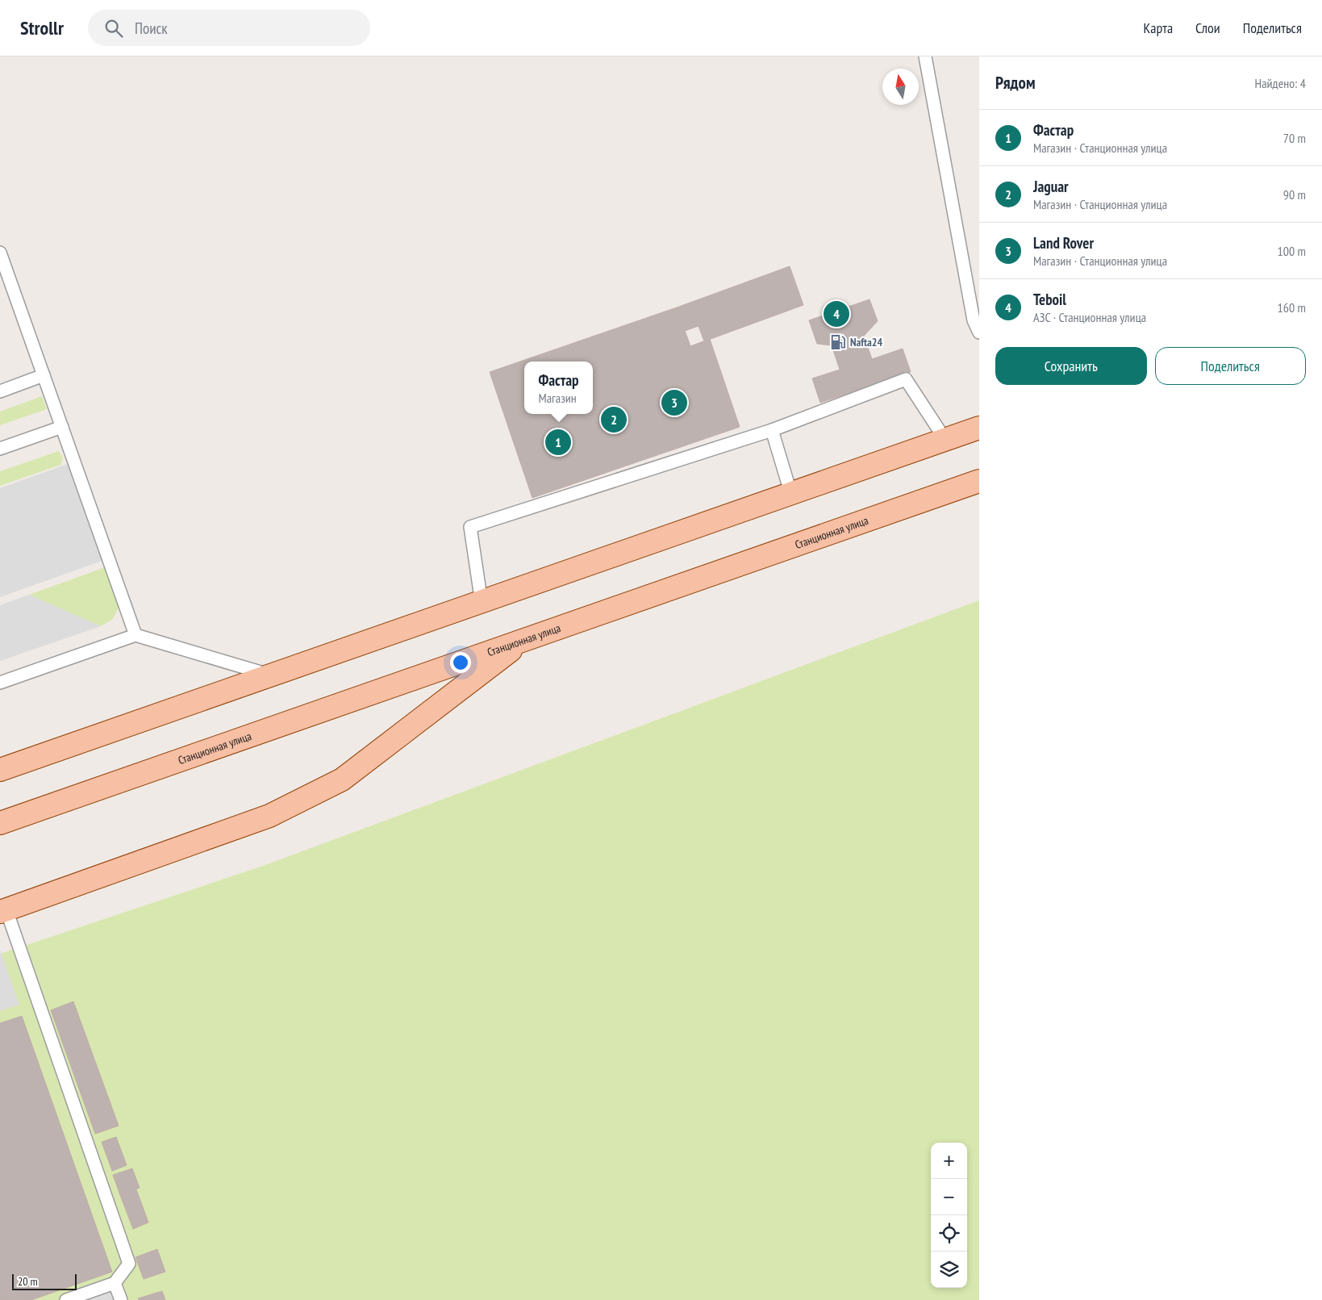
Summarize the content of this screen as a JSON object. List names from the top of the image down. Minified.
{"streets":{"main road":["Станционная улица"]},"places":{"fuel station":["Nafta24"]},"scale_bar":"20 m","north":"top","page":{"header":"Strollr","search":"Поиск","nav":["Карта","Слои","Поделиться"],"heading":["Рядом","Найдено: 4"],"list":[{"mark":"1","name":"Фастар","note":"Магазин · Станционная улица","value":"70 m"},{"mark":"2","name":"Jaguar","note":"Магазин · Станционная улица","value":"90 m"},{"mark":"3","name":"Land Rover","note":"Магазин · Станционная улица","value":"100 m"},{"mark":"4","name":"Teboil","note":"АЗС · Станционная улица","value":"160 m"}],"pins":["4","3","2","1"],"buttons":["Сохранить","Поделиться"],"popup":["Фастар","Магазин"],"map_buttons":["+","−"],"scale":"20 m"}}
